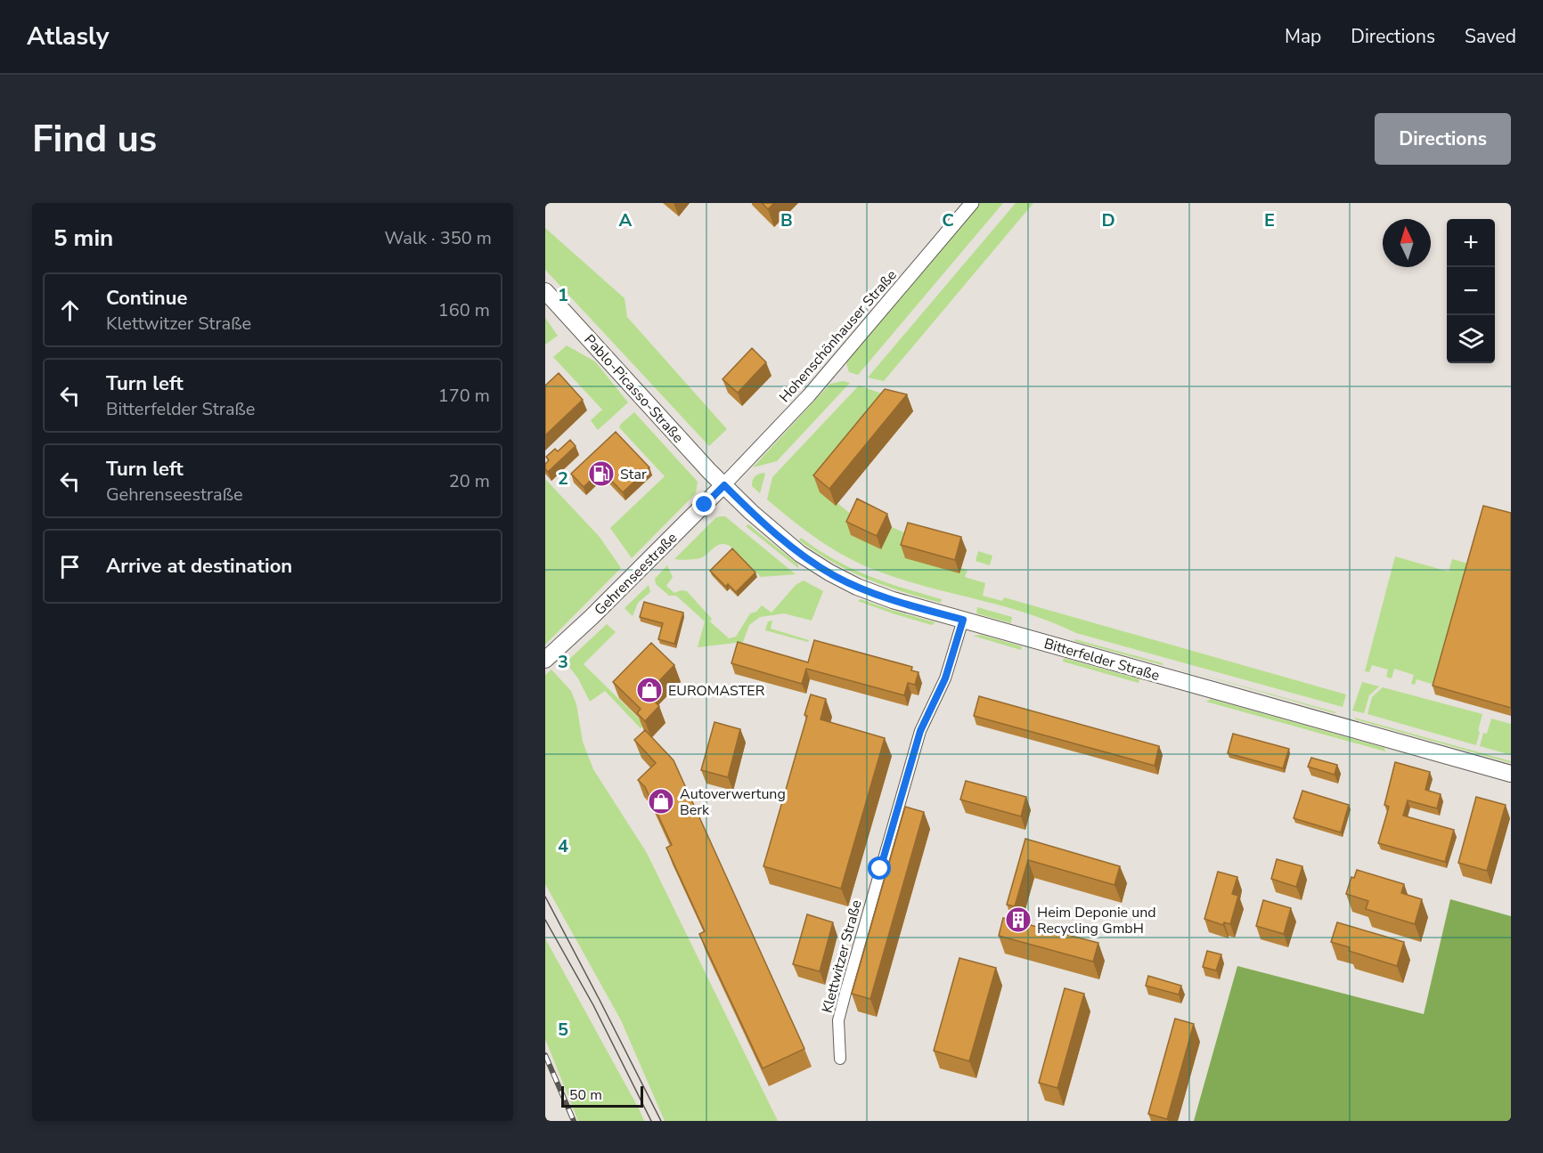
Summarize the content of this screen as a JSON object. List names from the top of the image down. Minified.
{"streets":{"main road":["Pablo-Picasso-Straße","Gehrenseestraße","Bitterfelder Straße"],"street":["Hohenschönhauser Straße","Klettwitzer Straße"]},"crossings":[["Hohenschönhauser Straße","Pablo-Picasso-Straße"],["Hohenschönhauser Straße","Gehrenseestraße"],["Hohenschönhauser Straße","Bitterfelder Straße"],["Pablo-Picasso-Straße","Gehrenseestraße"],["Pablo-Picasso-Straße","Bitterfelder Straße"],["Gehrenseestraße","Bitterfelder Straße"],["Bitterfelder Straße","Klettwitzer Straße"]],"places":{"fuel station":["Star"],"shop":["EUROMASTER","Autoverwertung Berk"],"building":["Heim Deponie und Recycling GmbH"]},"scale_bar":"50 m","north":"top","page":{"header":"Atlasly","nav":["Map","Directions","Saved"],"buttons":"Directions","title":"Find us","heading":["5 min","Walk · 350 m"],"map_buttons":["+","−"],"list":[["Continue","Klettwitzer Straße","160 m"],["Turn left","Bitterfelder Straße","170 m"],["Turn left","Gehrenseestraße","20 m"],"Arrive at destination"],"scale":"50 m"},"grid":{"columns":["A","B","C","D","E"],"rows":["1","2","3","4","5"]}}
